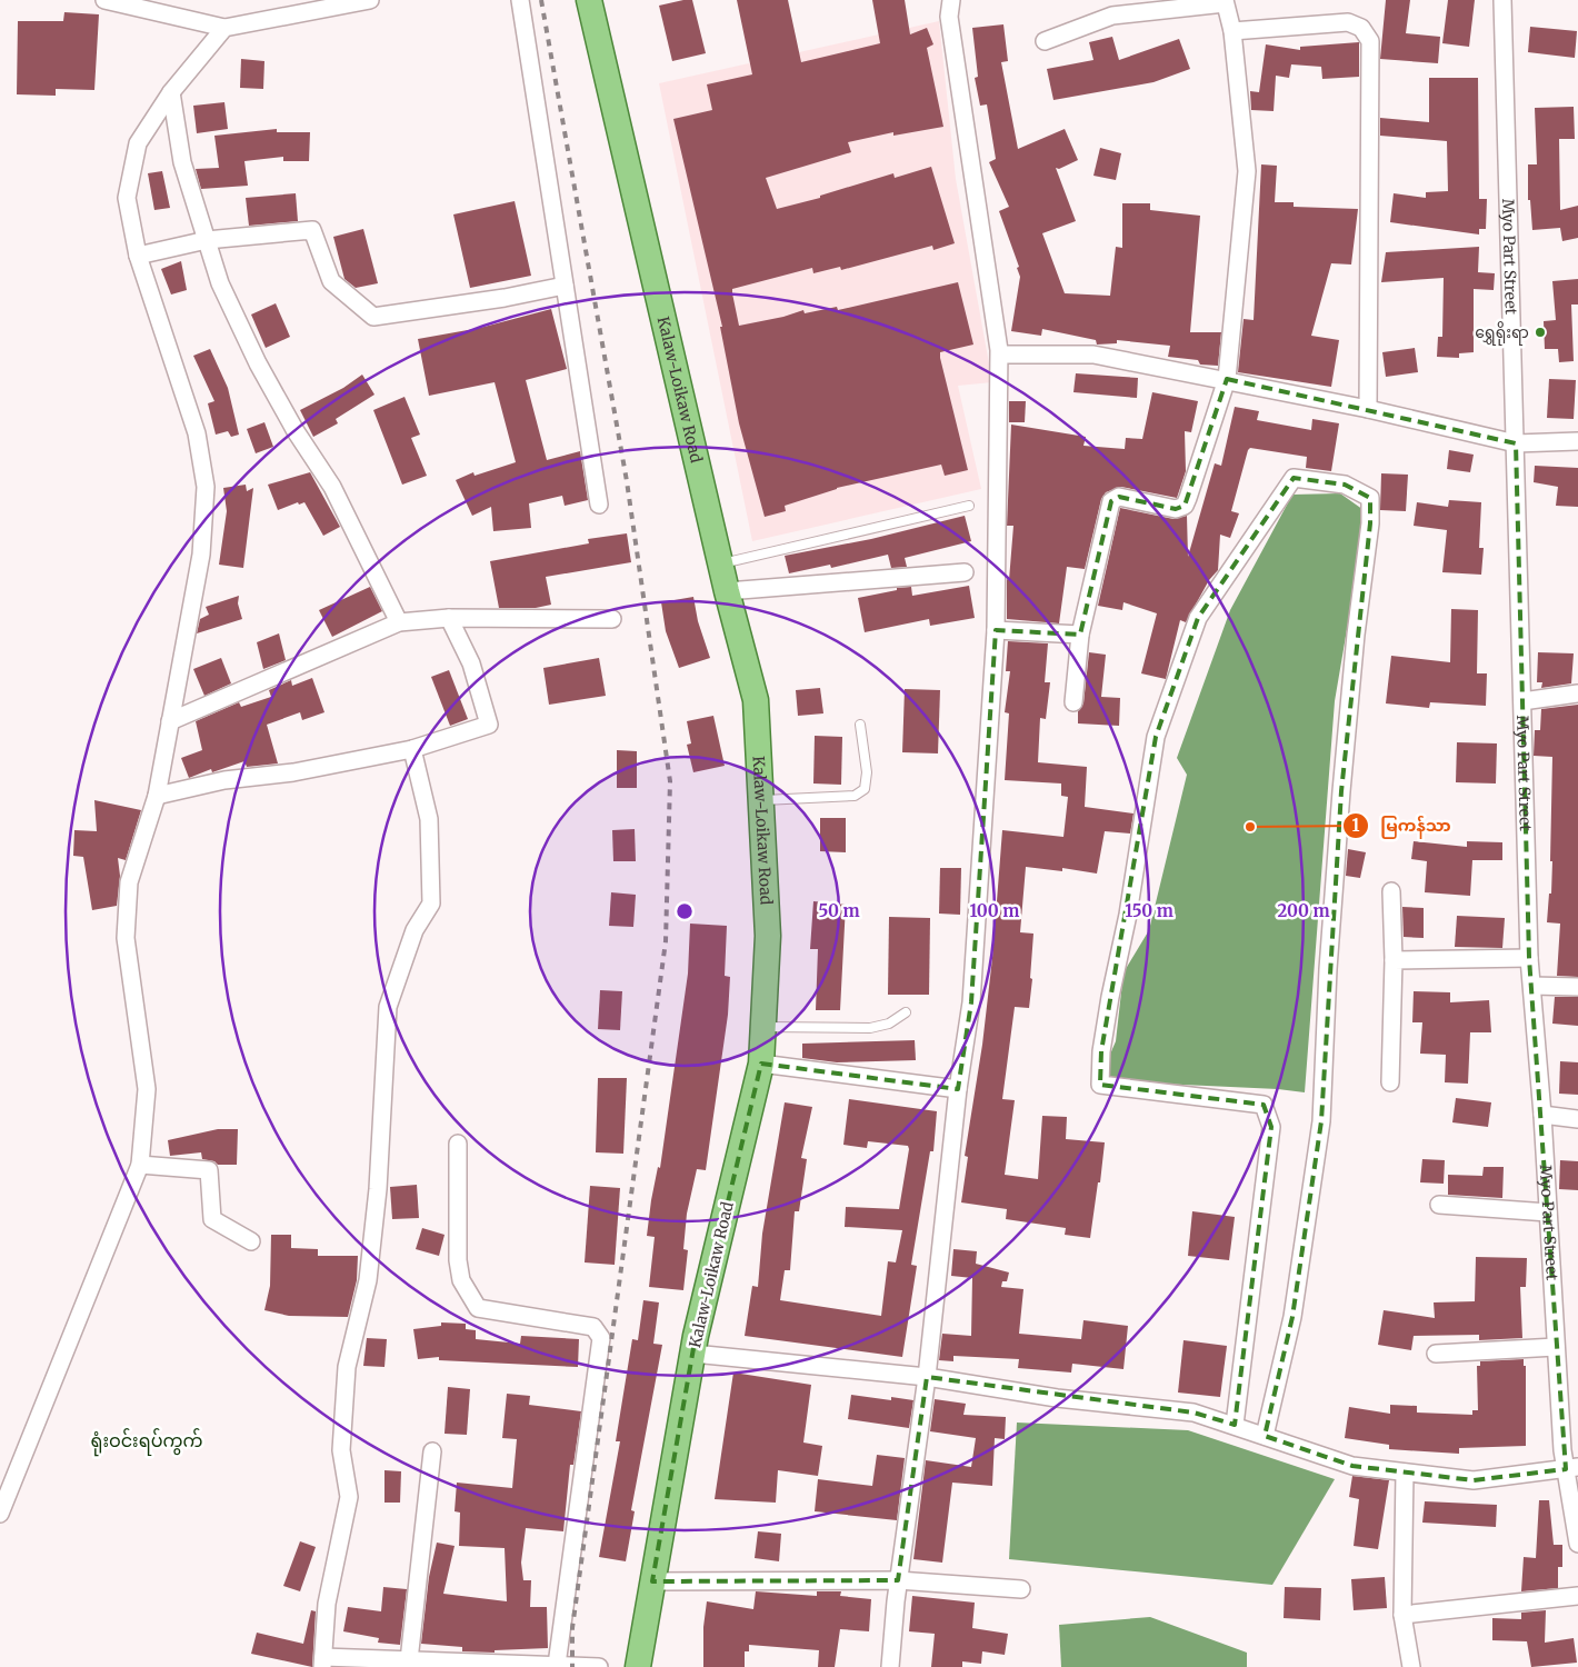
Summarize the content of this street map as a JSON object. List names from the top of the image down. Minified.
{"streets":{"main road":["Kalaw-Loikaw Road"],"street":["Myo Part Street"]},"districts":["ရုံးဝင်းရပ်ကွက်"],"places":["ရွှေရိုးရာ","မြကန်သာ"],"rings":["50 m","100 m","150 m","200 m"]}
